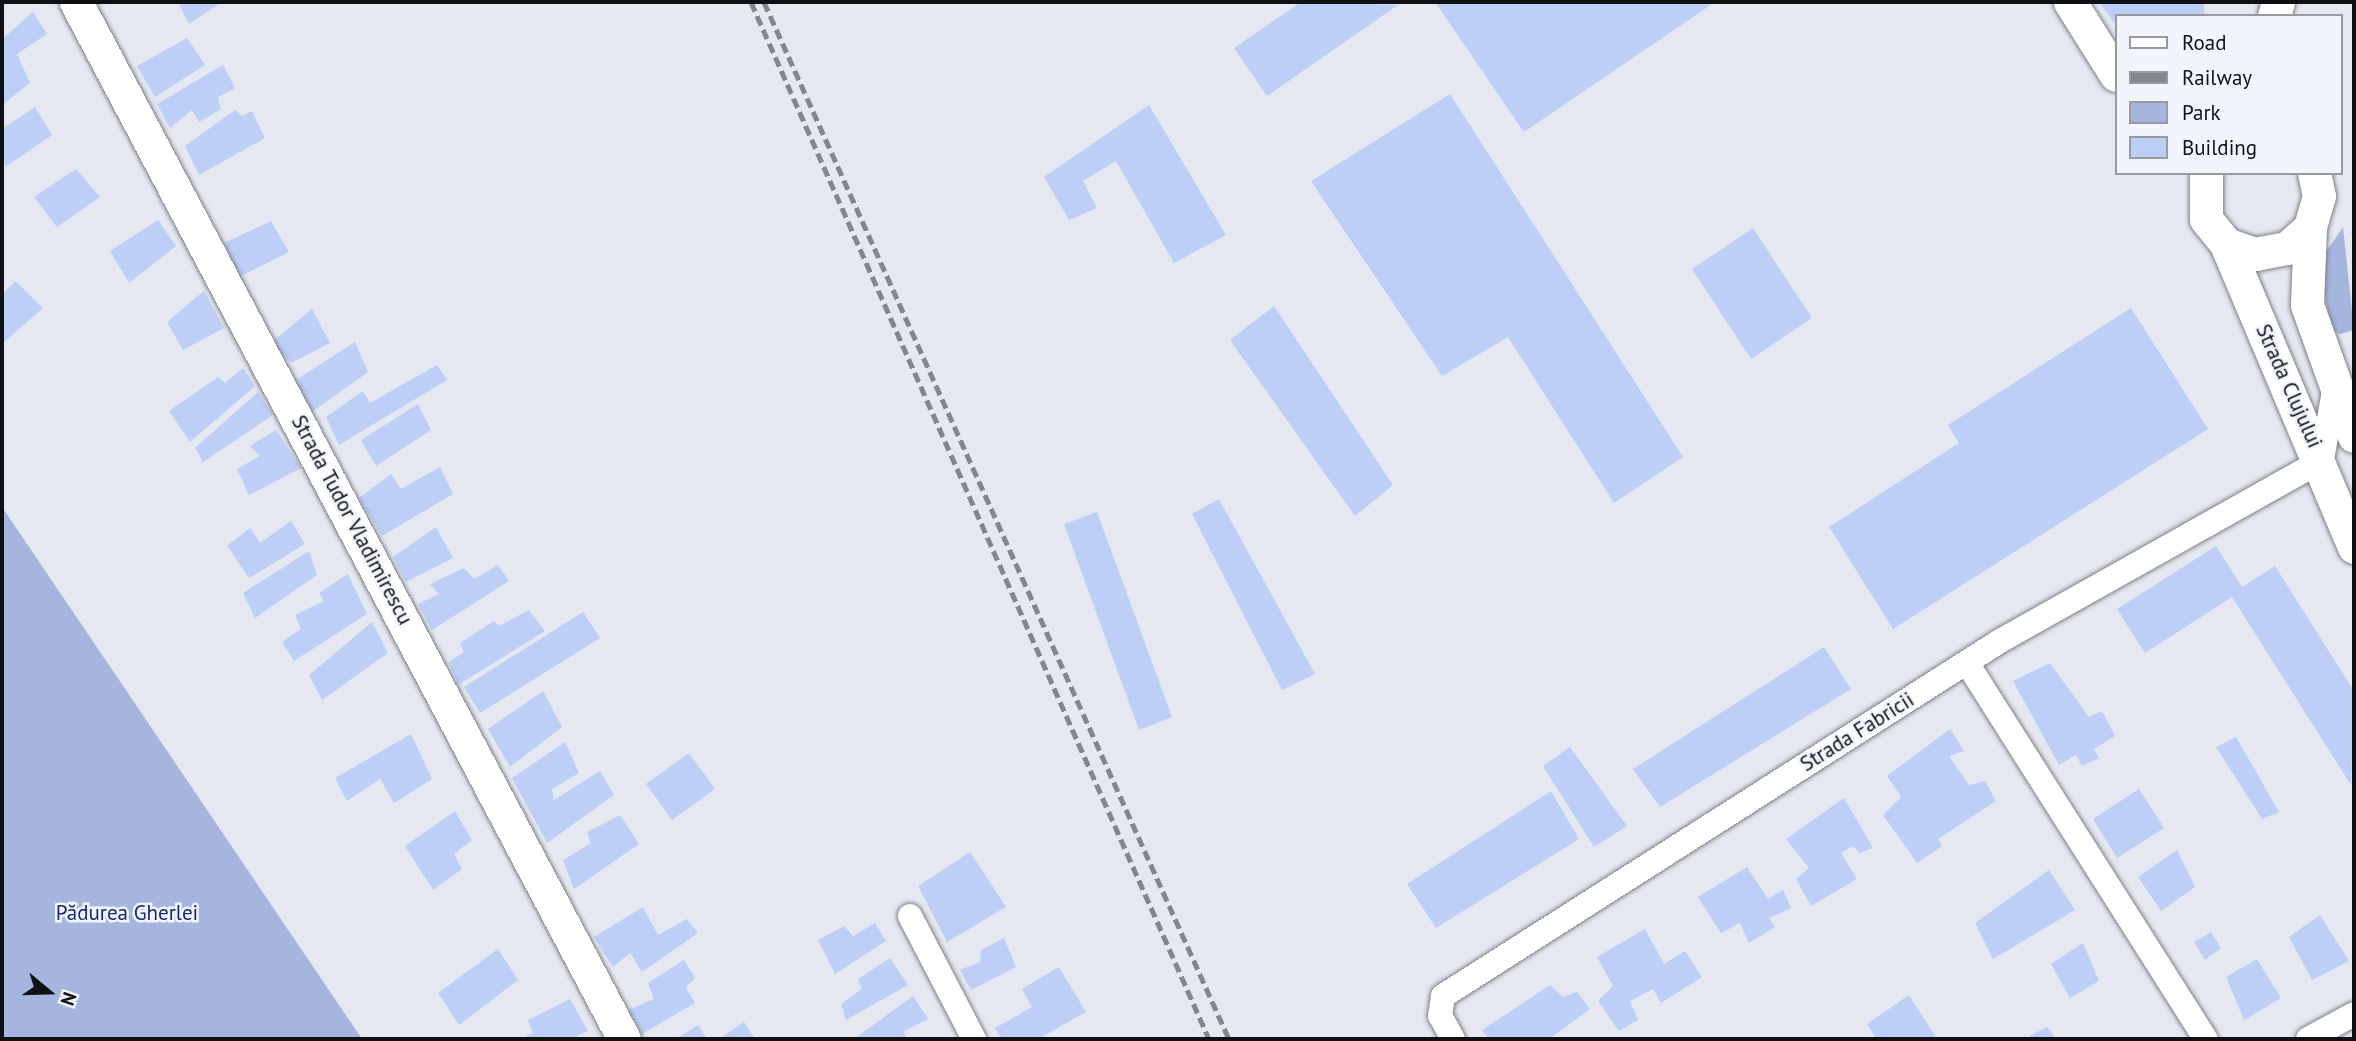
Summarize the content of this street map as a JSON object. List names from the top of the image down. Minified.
{"streets":{"street":["Strada Clujului","Strada Tudor Vladimirescu","Strada Fabricii"]},"crossings":[["Strada Clujului","Strada Fabricii"]],"parks":["Pădurea Gherlei"],"legend":["Road","Railway","Park","Building"],"north":"right"}
